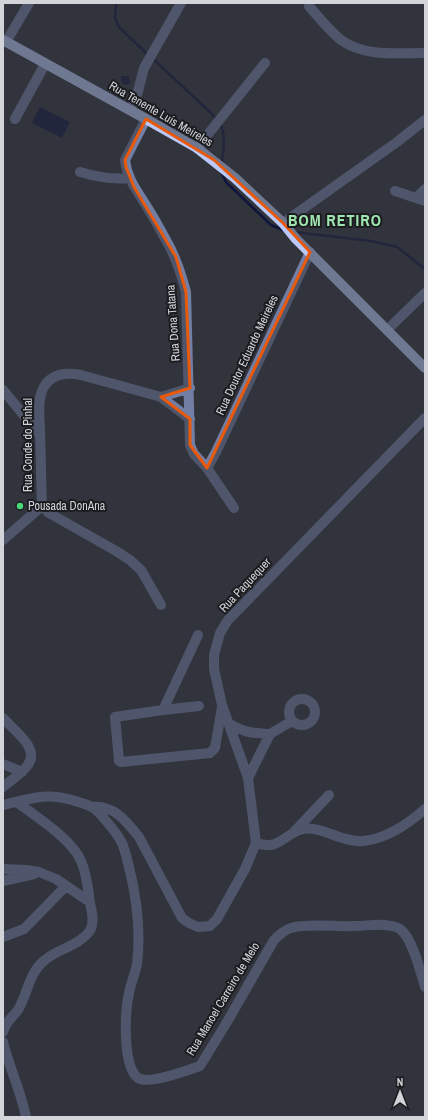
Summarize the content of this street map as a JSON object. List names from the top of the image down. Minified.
{"streets":{"main road":["Rua Tenente Luís Meireles"],"street":["Rua Dona Tatana","Rua Doutor Eduardo Meireles","Rua Conde do Pinhal","Rua Paquequer","Rua Manoel Carreiro de Melo"]},"crossings":[["Rua Tenente Luís Meireles","Rua Dona Tatana"],["Rua Tenente Luís Meireles","Rua Doutor Eduardo Meireles"],["Rua Dona Tatana","Rua Doutor Eduardo Meireles"],["Rua Dona Tatana","Rua Conde do Pinhal"]],"districts":["BOM RETIRO"],"places":["Pousada DonAna"],"north":"top"}
